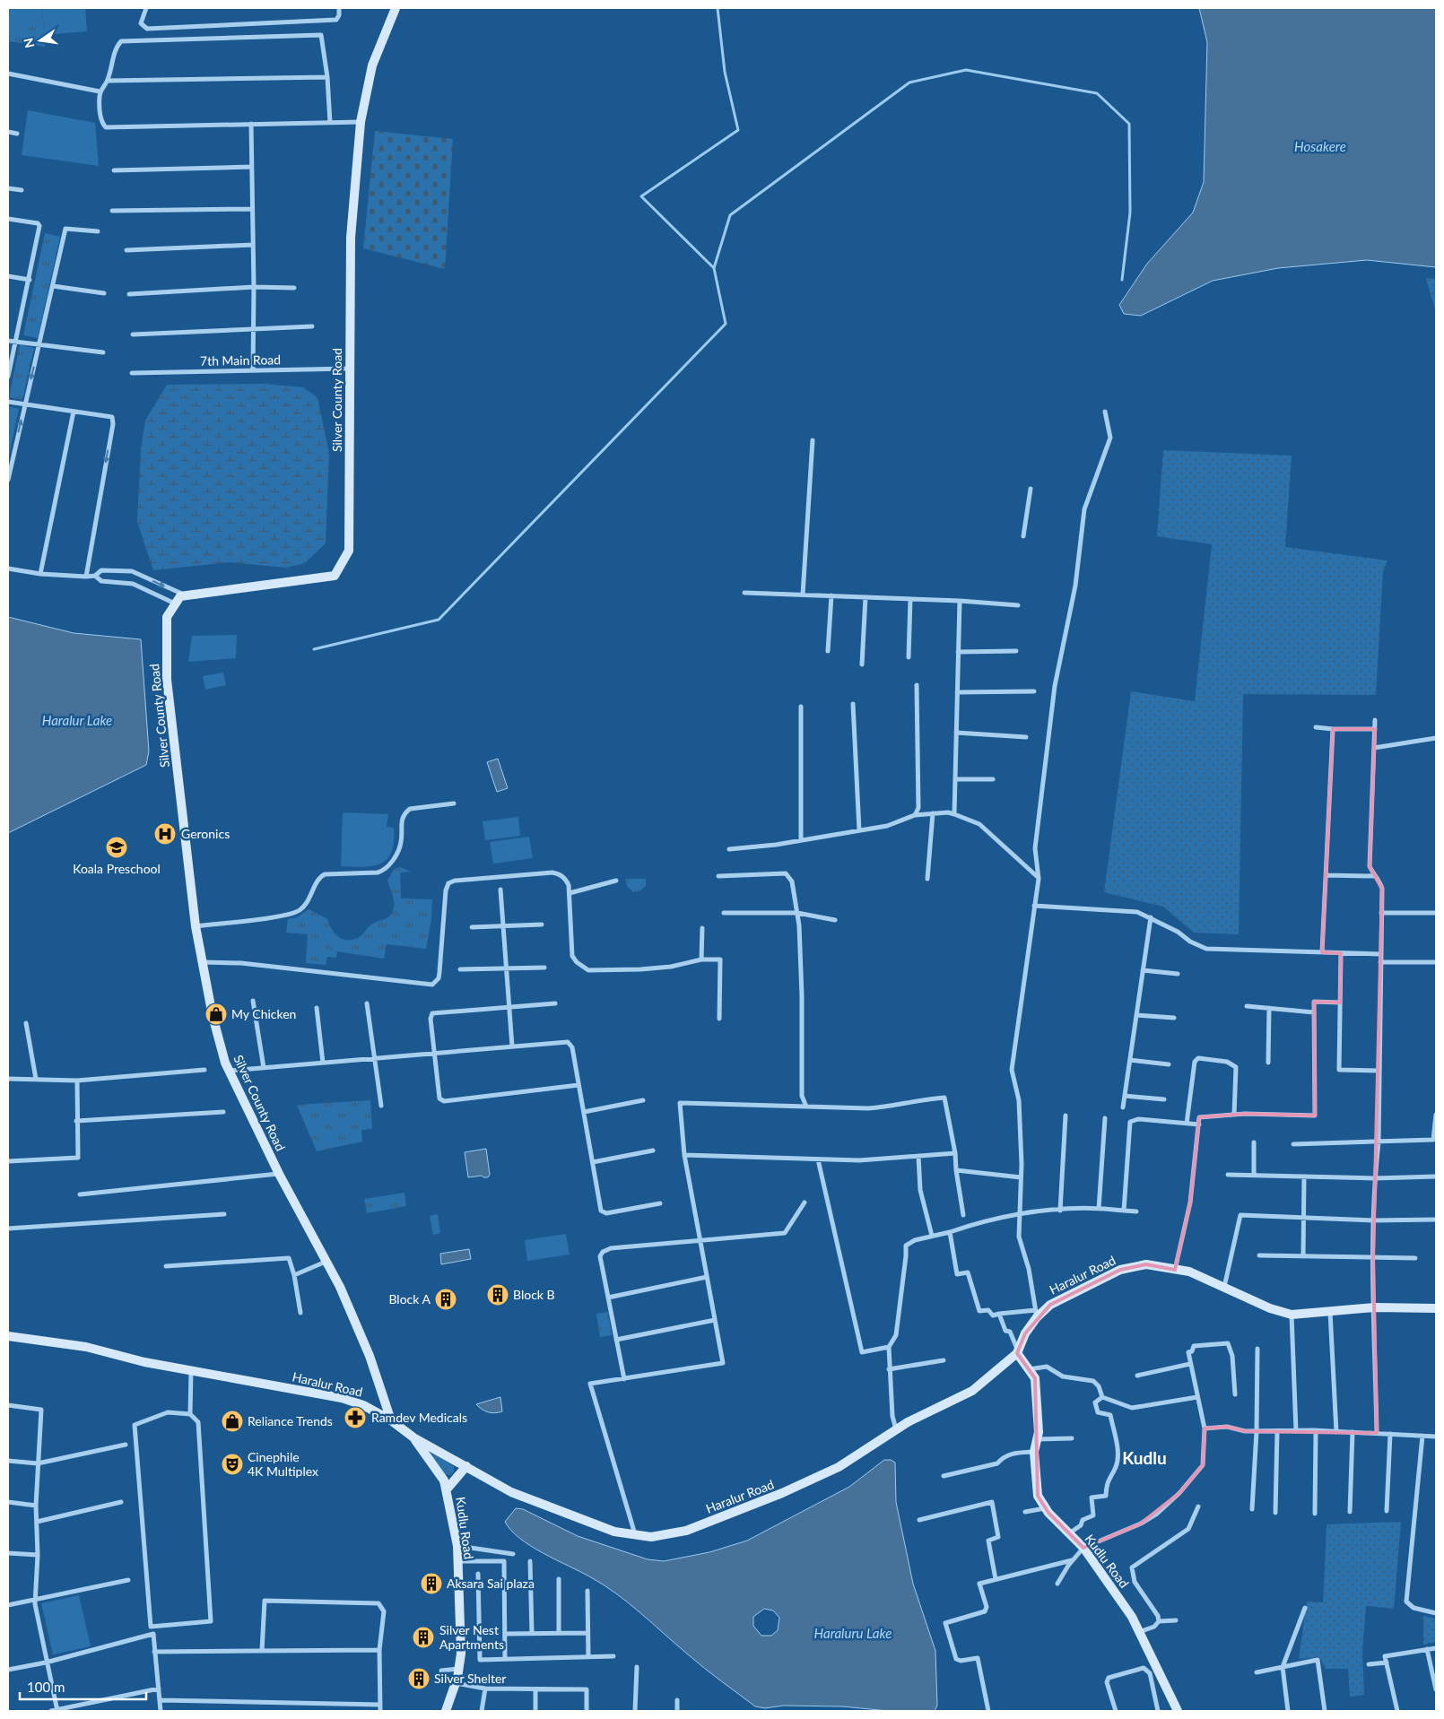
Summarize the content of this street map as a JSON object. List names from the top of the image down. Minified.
{"streets":{"street":["7th Main Road","Silver County Road","Haralur Road","Kudlu Road"]},"crossings":[["7th Main Road","Silver County Road"],["Silver County Road","Haralur Road"],["Haralur Road","Kudlu Road"]],"districts":["Kudlu"],"water":["Hosakere","Haralur Lake","Haraluru Lake"],"places":{"hospital":["Geronics"],"school or university":["Koala Preschool"],"shop":["My Chicken","Reliance Trends"],"building":["Block B","Block A","Aksara Sai plaza","Silver Nest Apartments","Silver Shelter"],"pharmacy":["Ramdev Medicals"],"theatre":["Cinephile 4K Multiplex"]},"scale_bar":"100 m","north":"left"}
